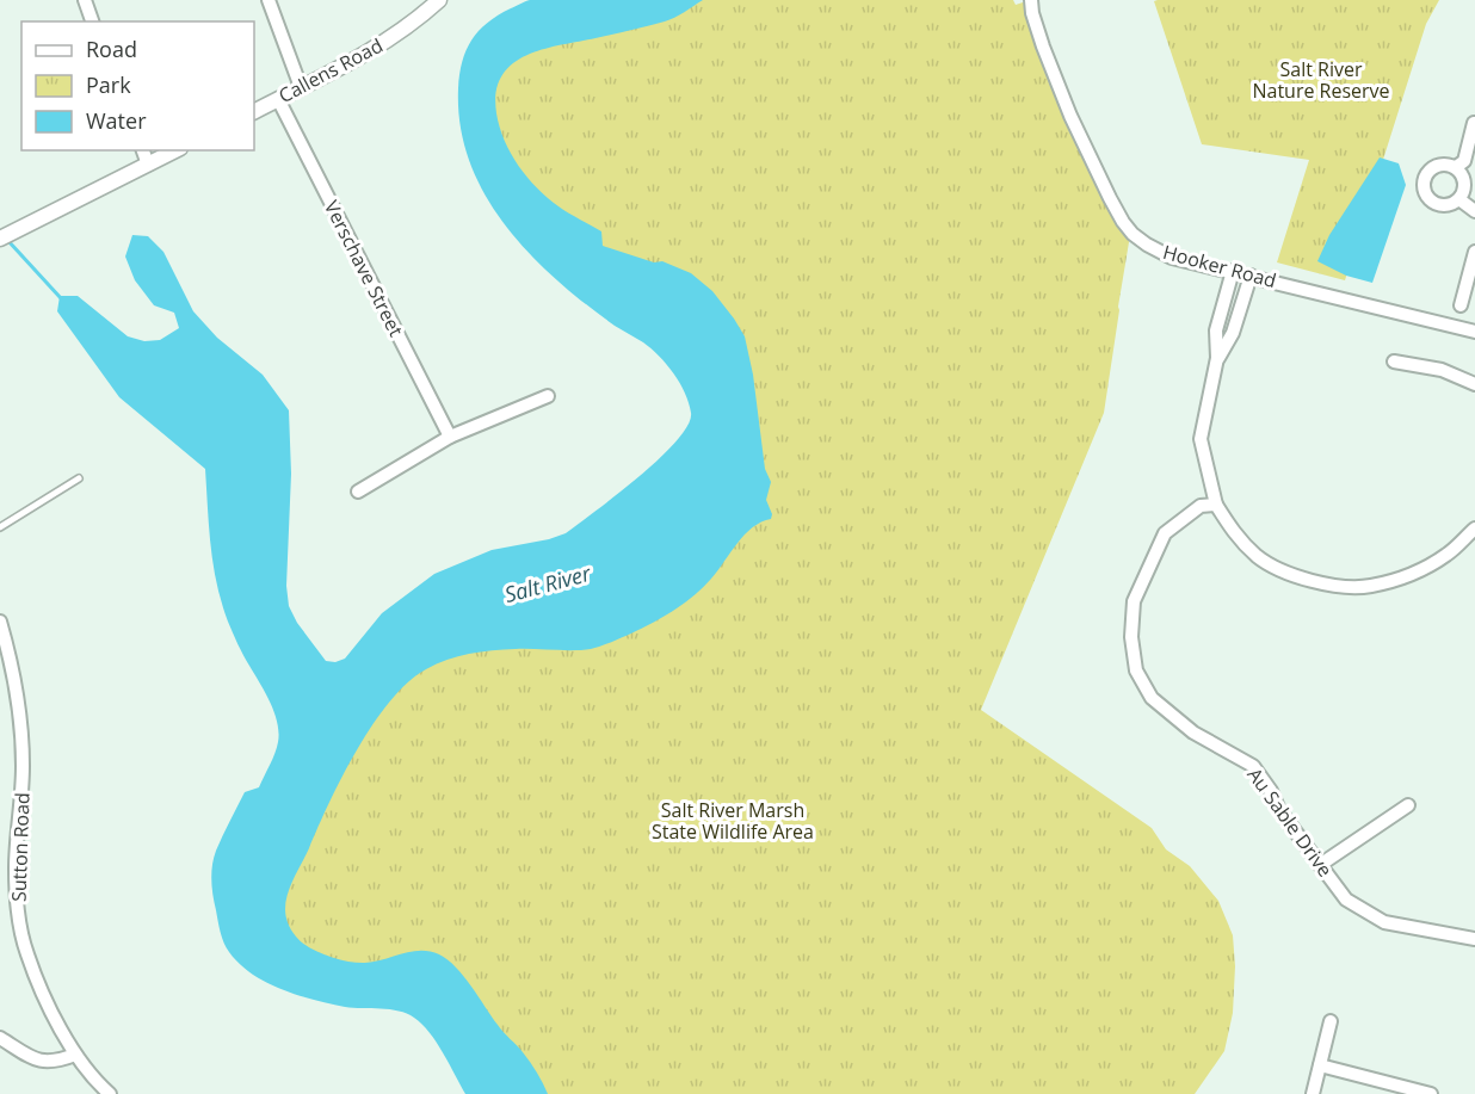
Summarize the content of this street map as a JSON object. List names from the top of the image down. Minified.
{"streets":{"street":["Callens Road","Hooker Road","Verschave Street","Au Sable Drive","Sutton Road"]},"crossings":[["Callens Road","Verschave Street"]],"water":["Salt River"],"parks":["Salt River Nature Reserve","Salt River Marsh State Wildlife Area"],"legend":["Road","Park","Water"]}
